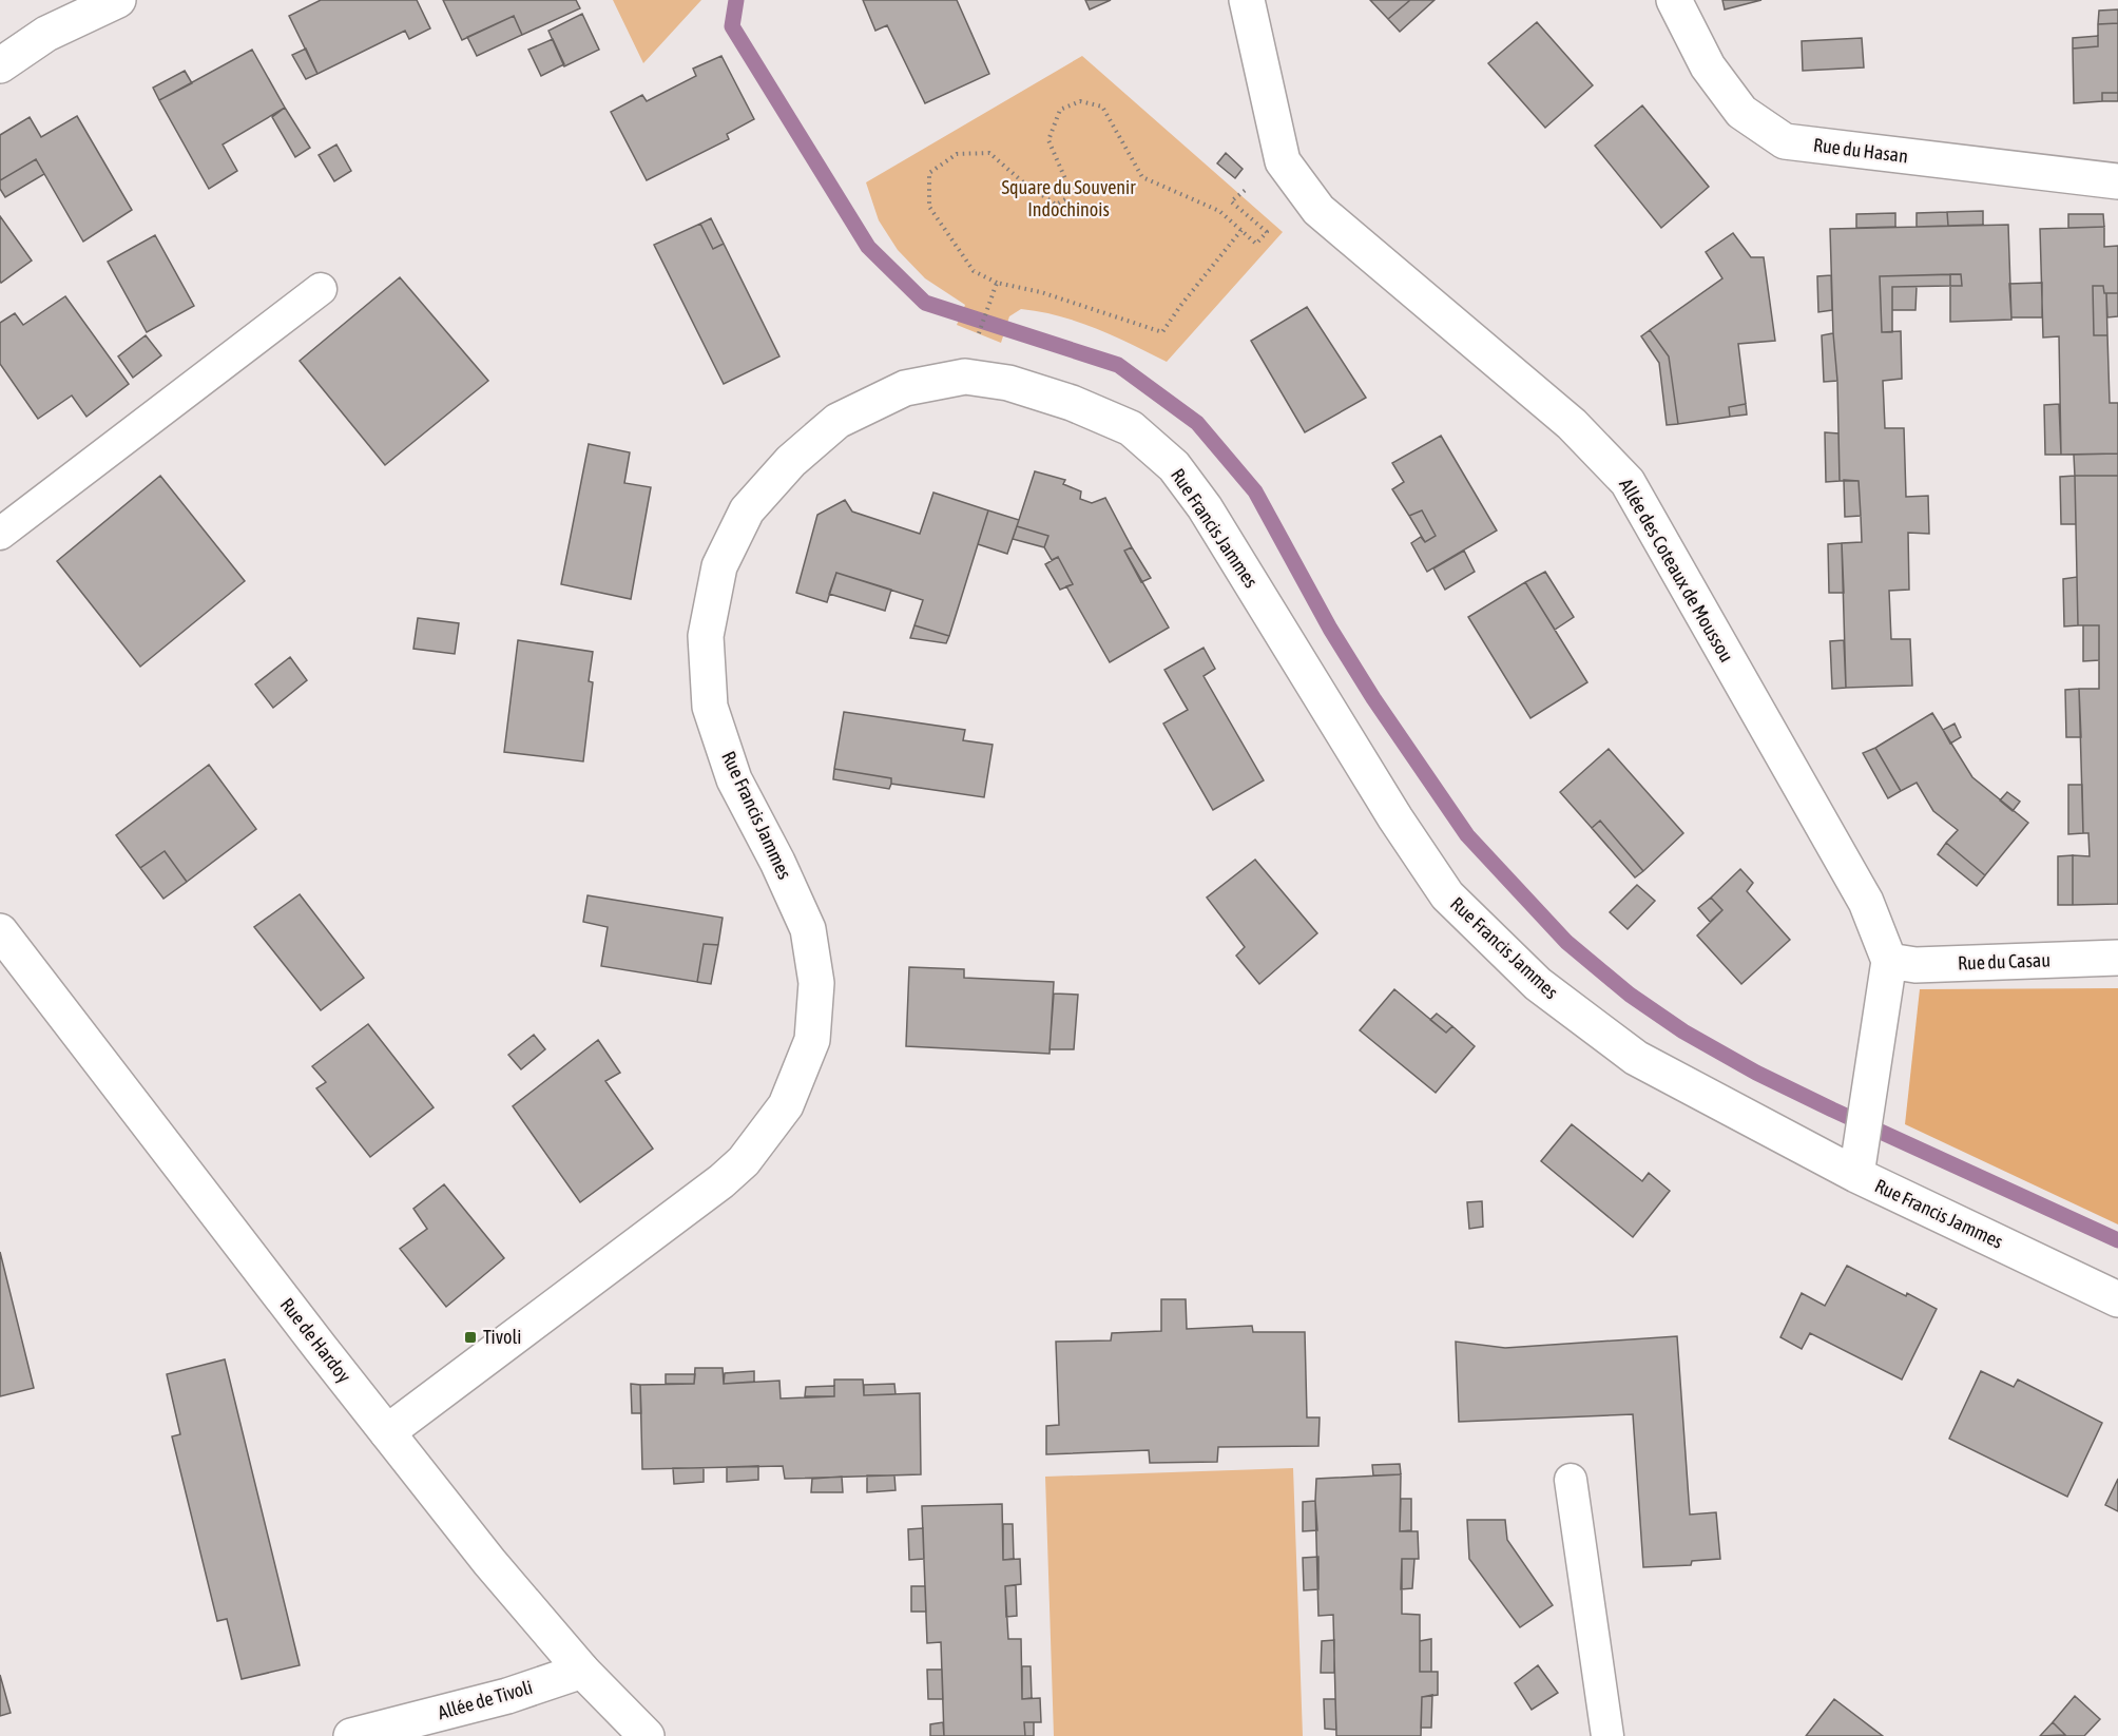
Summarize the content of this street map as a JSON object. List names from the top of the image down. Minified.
{"streets":{"street":["Rue du Hasan","Rue Francis Jammes","Allée des Coteaux de Moussou","Rue du Casau","Rue de Hardoy","Allée de Tivoli"]},"crossings":[["Rue Francis Jammes","Rue de Hardoy"],["Allée des Coteaux de Moussou","Rue du Casau"],["Rue de Hardoy","Allée de Tivoli"]],"parks":["Square du Souvenir Indochinois"],"places":{"transit":["Tivoli"]}}
